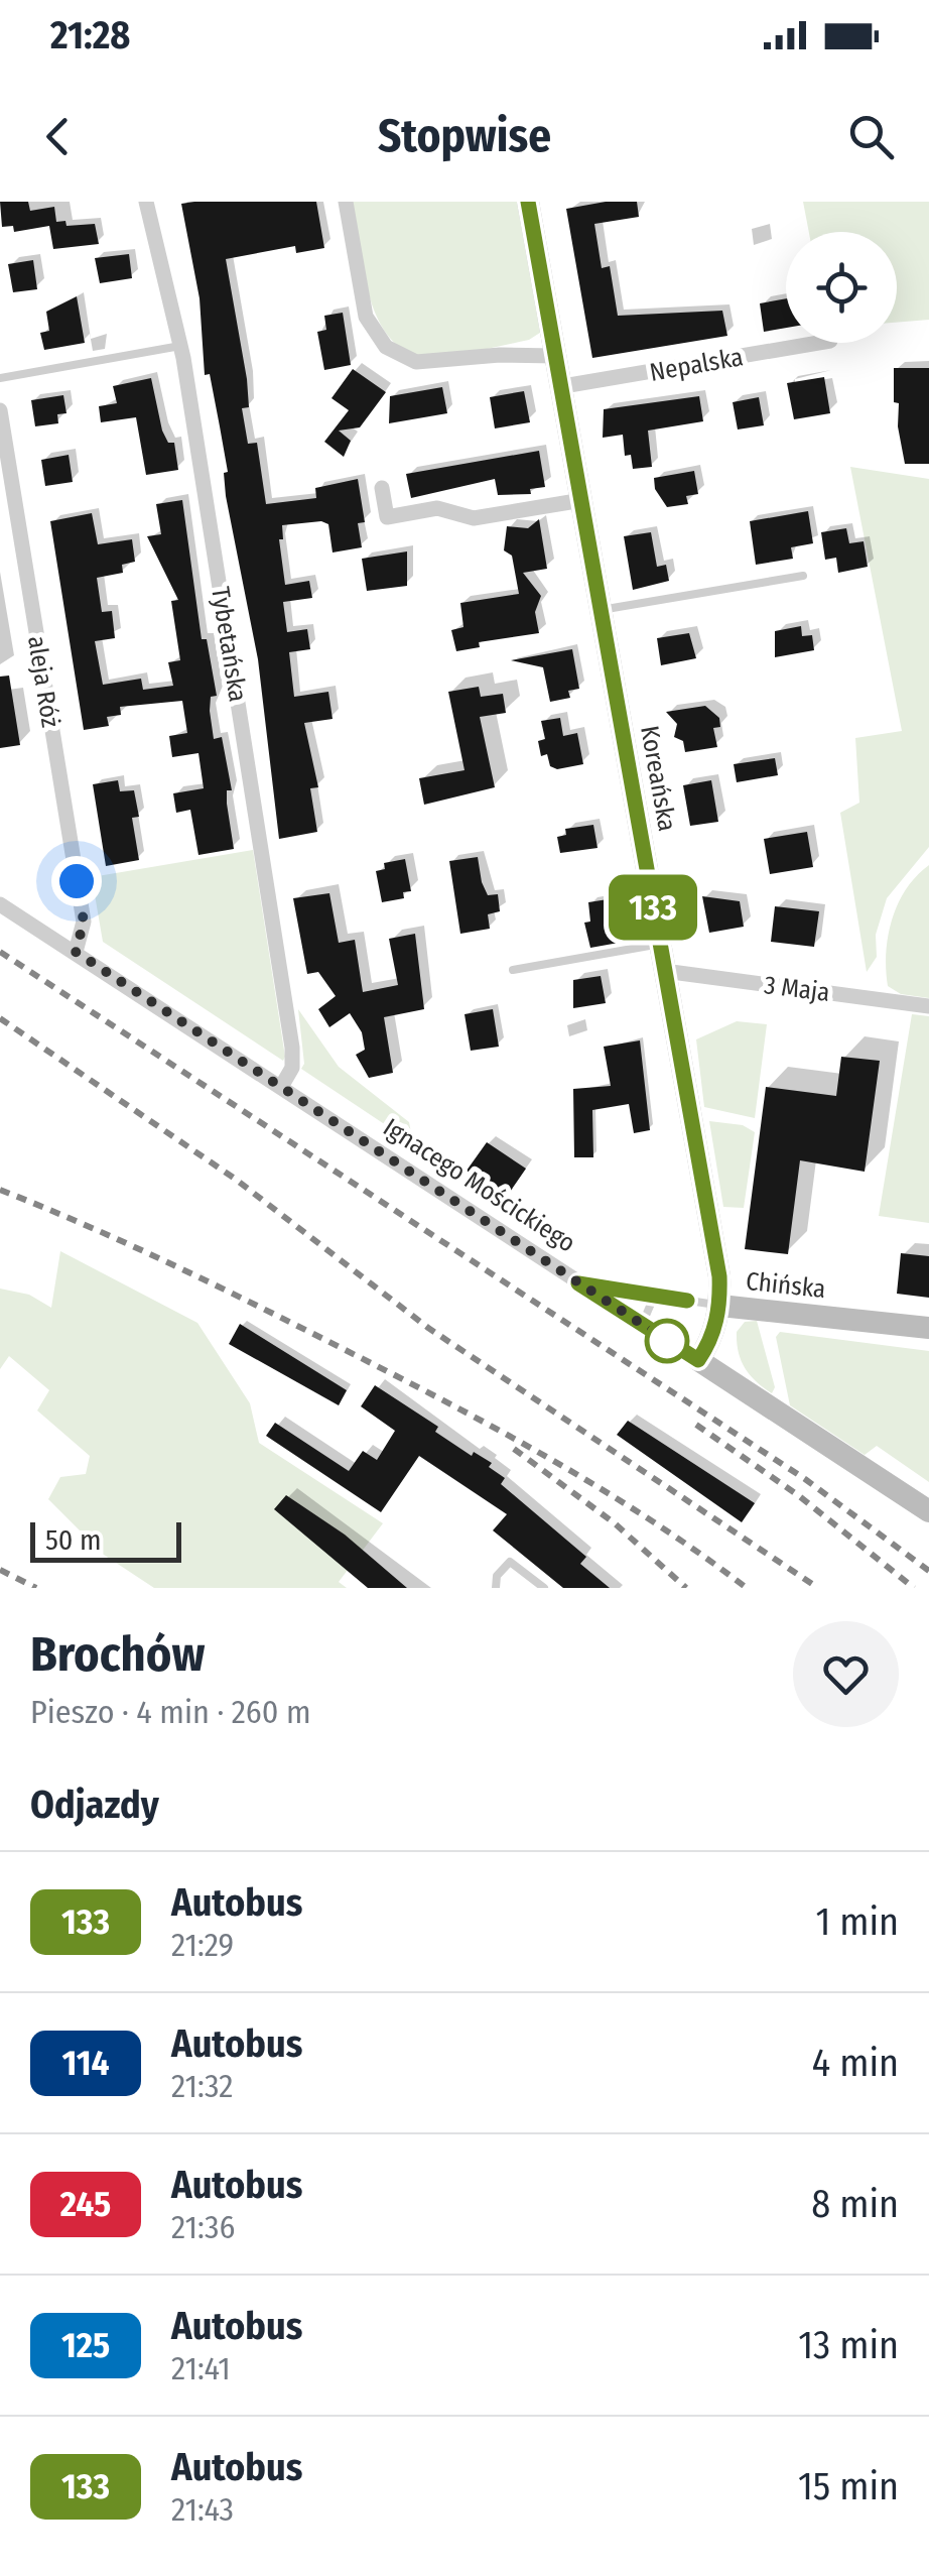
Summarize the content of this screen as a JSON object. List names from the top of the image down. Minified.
{"streets":{"street":["Nepalska","Tybetańska","aleja Róż","Koreańska","3 Maja","Ignacego Mościckiego","Chińska"]},"crossings":[["Nepalska","Koreańska"],["Tybetańska","Ignacego Mościckiego"],["aleja Róż","Ignacego Mościckiego"],["Koreańska","3 Maja"],["Koreańska","Ignacego Mościckiego"],["Koreańska","Chińska"],["Ignacego Mościckiego","Chińska"]],"lines":["bus line 133"],"scale_bar":"50 m","page":{"status":"21:28","header":"Stopwise","on_map":"133","scale":"50 m","heading":[["Brochów","Pieszo · 4 min · 260 m"],"Odjazdy"],"list":[{"mark":"133","name":"Autobus","note":"21:29","value":"1 min"},{"mark":"114","name":"Autobus","note":"21:32","value":"4 min"},{"mark":"245","name":"Autobus","note":"21:36","value":"8 min"},{"mark":"125","name":"Autobus","note":"21:41","value":"13 min"},{"mark":"133","name":"Autobus","note":"21:43","value":"15 min"}]}}
